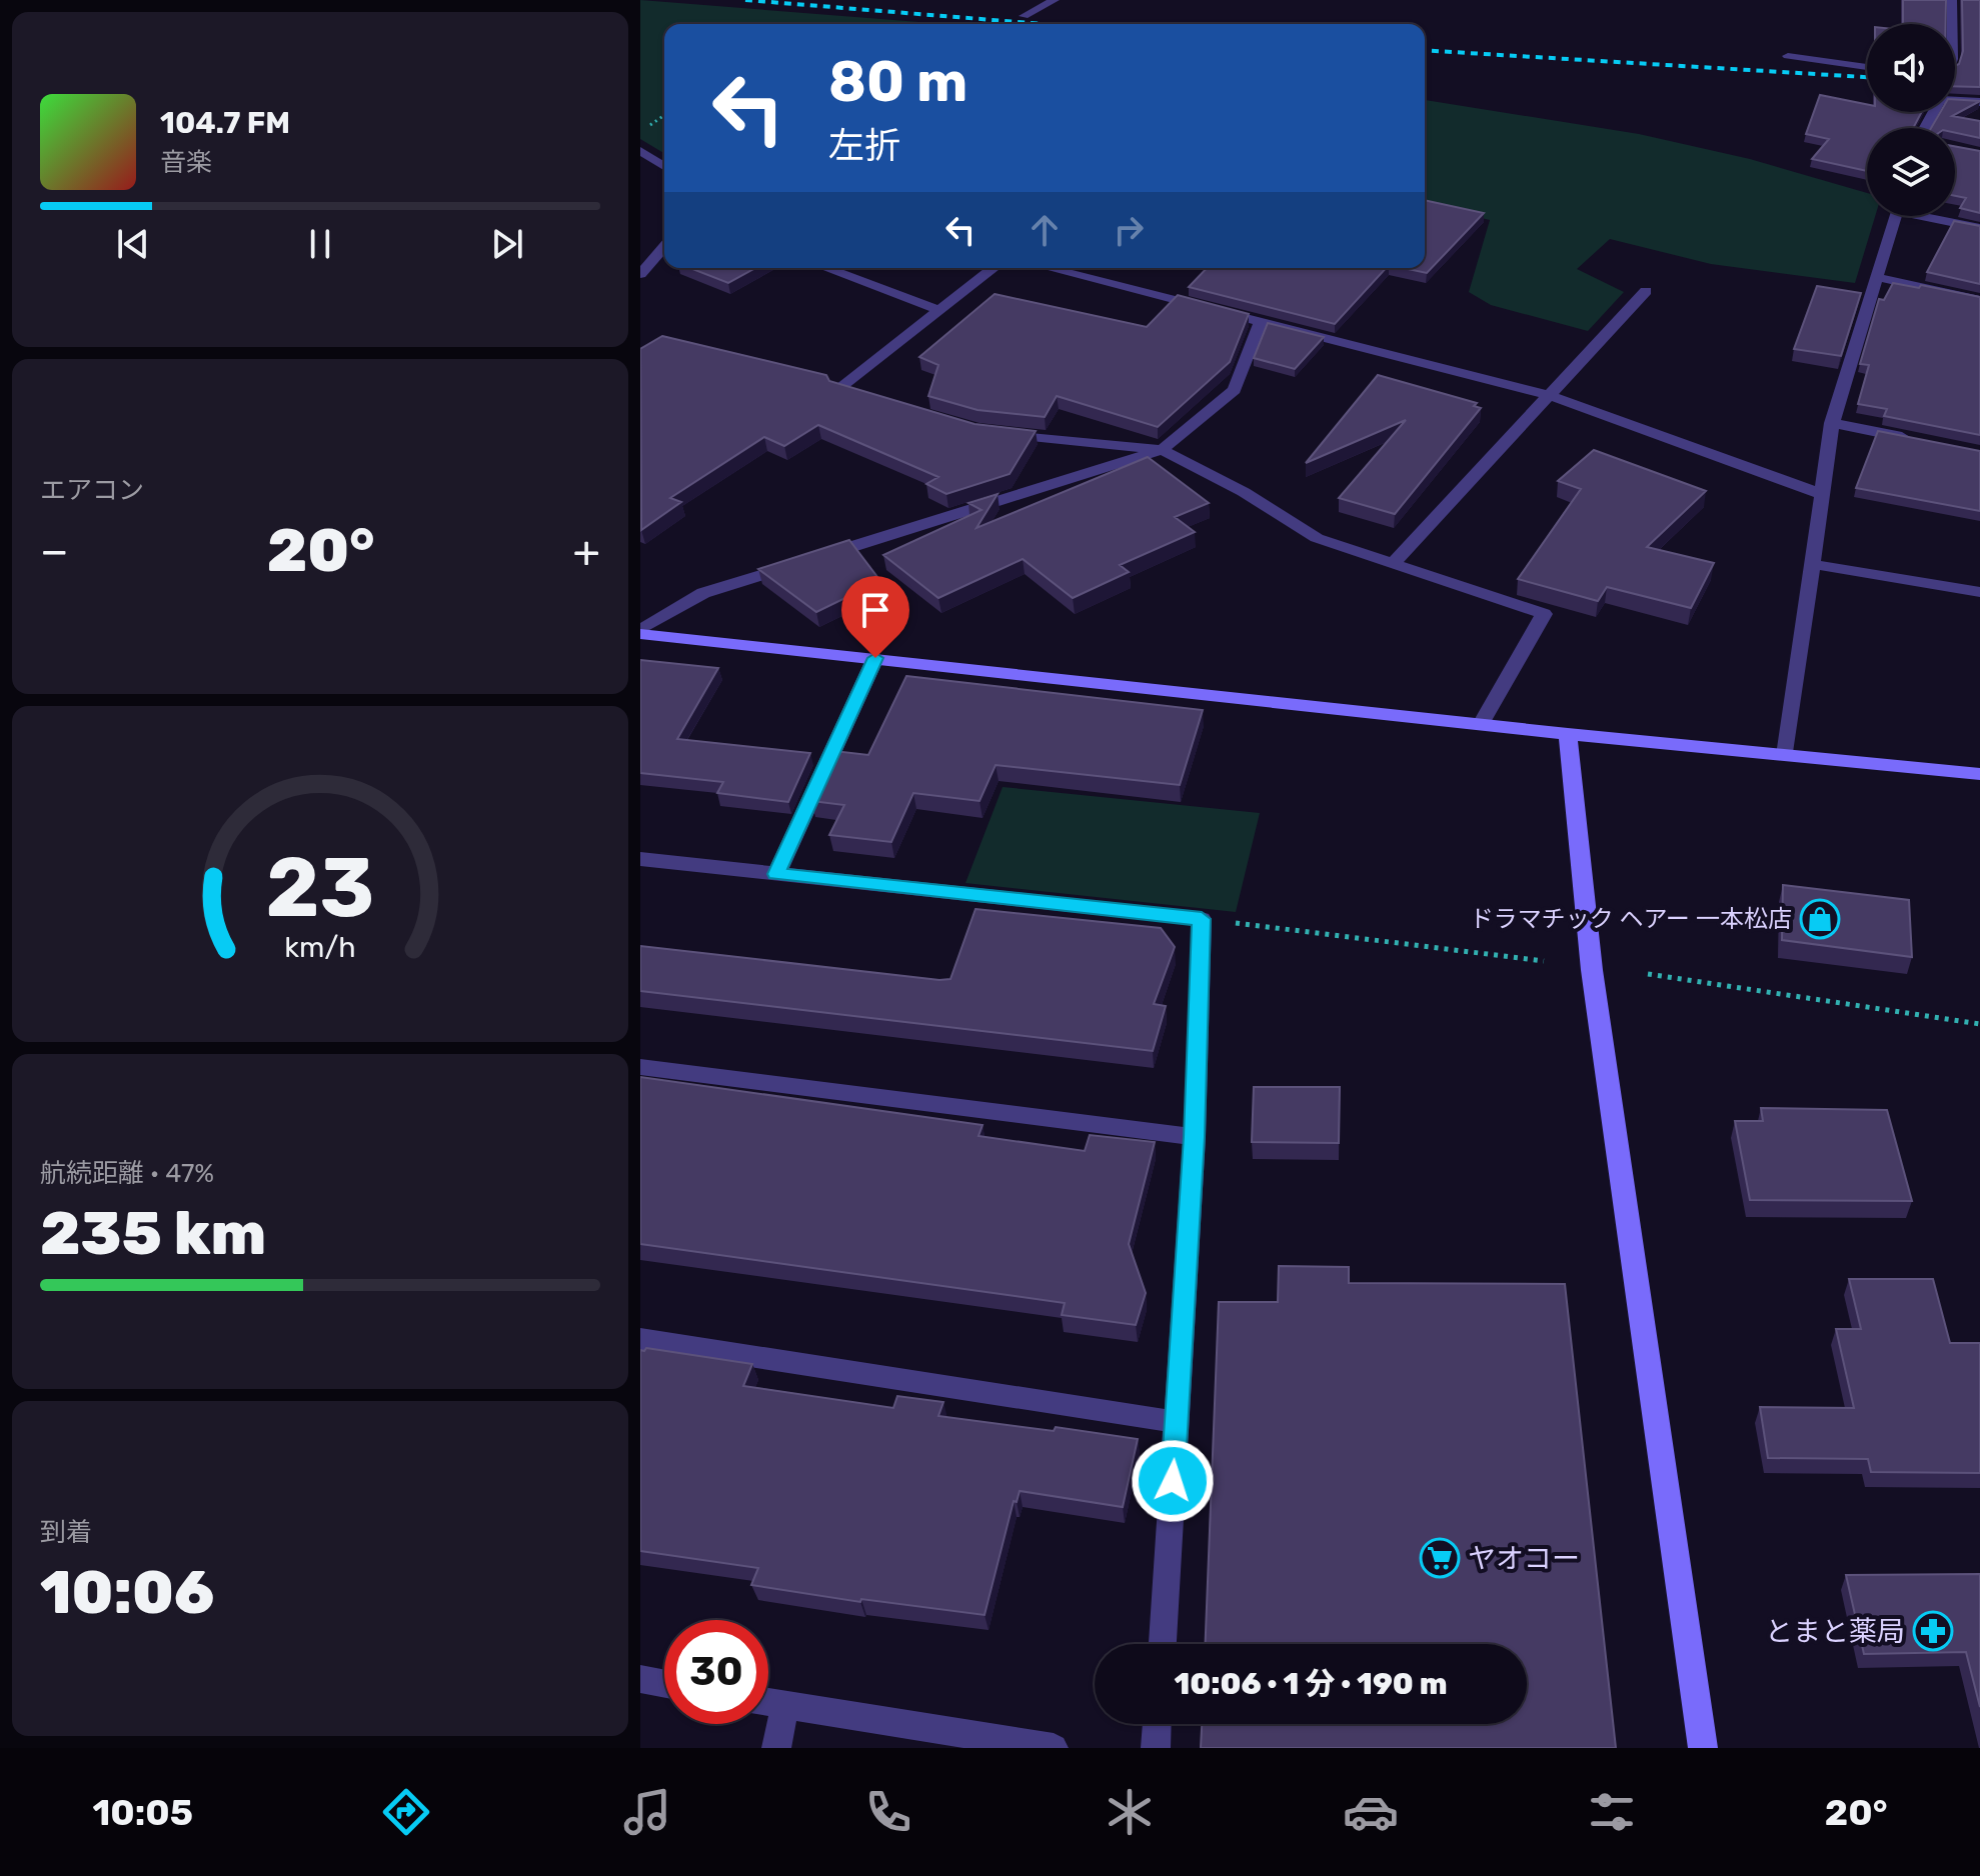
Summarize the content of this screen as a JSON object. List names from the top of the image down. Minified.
{"places":{"shop":["ドラマチック ヘアー 一本松店"],"supermarket":["ヤオコー"],"pharmacy":["とまと薬局"]},"page":{"turn":["80 m","左折"],"song":["104.7 FM","音楽"],"tile":["エアコン",["航続距離 · 47%","235 km"],["到着","10:06"]],"heat":["−","20°","+"],"limit":"30","trip":"10:06 · 1 分 · 190 m","tabs":["10:05","20°"],"gauge":["23","km/h"]}}
